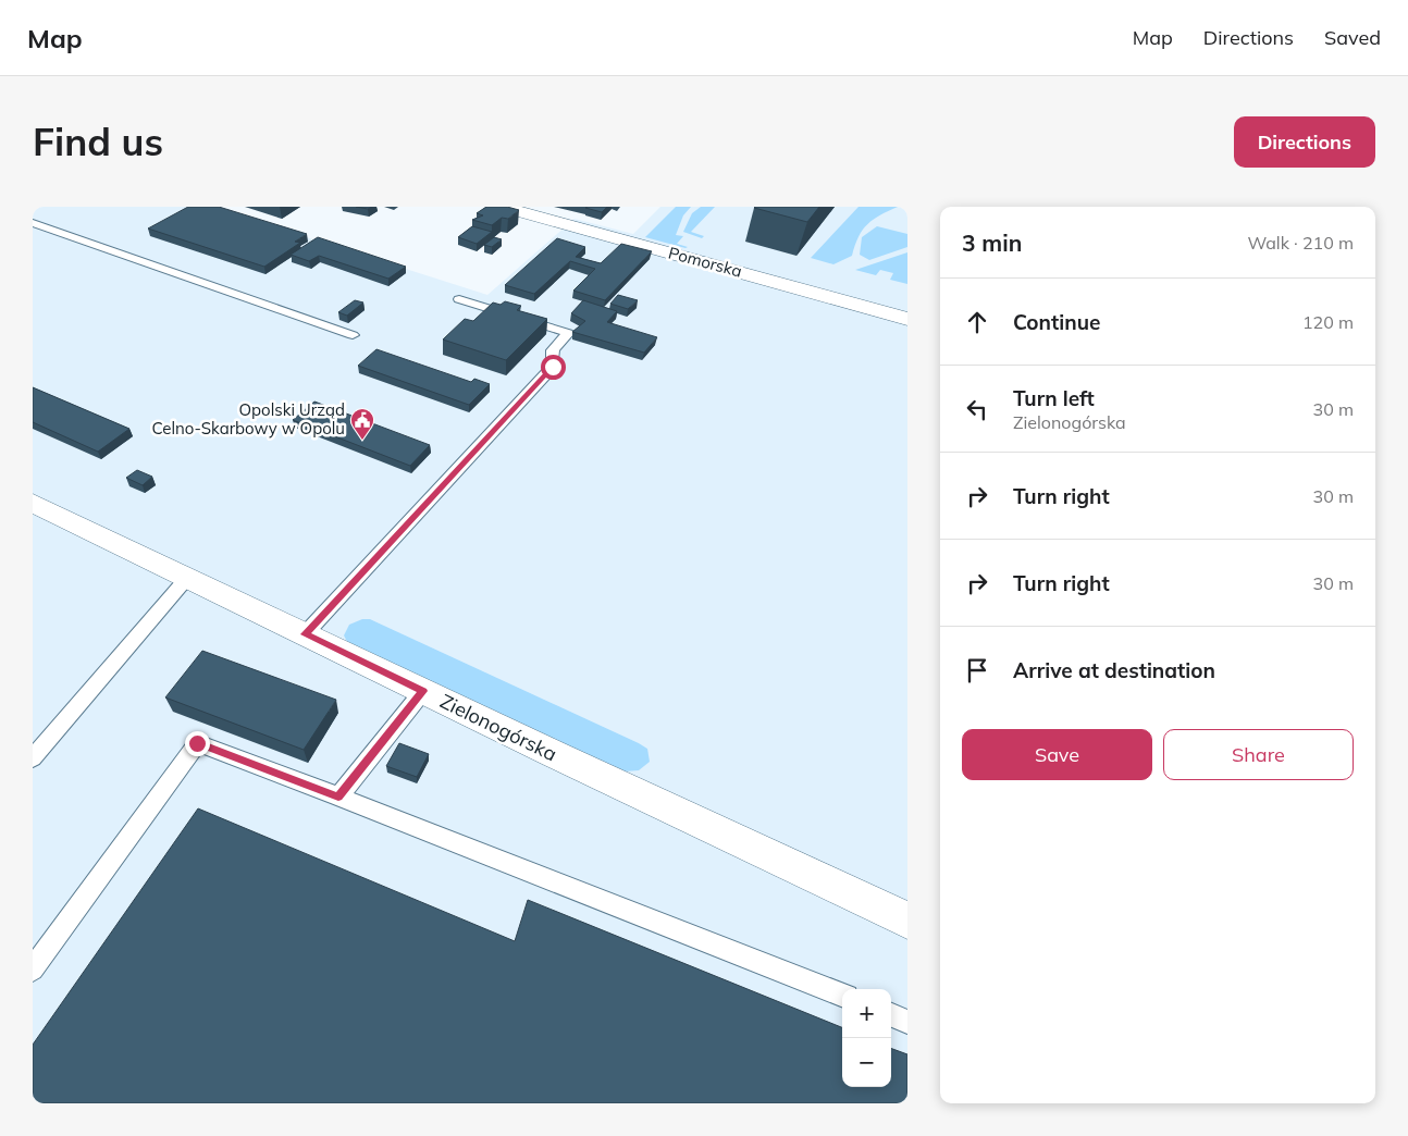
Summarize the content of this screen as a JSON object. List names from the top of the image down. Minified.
{"streets":{"street":["Pomorska","Zielonogórska"]},"places":{"public building":["Opolski Urząd Celno-Skarbowy w Opolu"]},"page":{"header":"Map","nav":["Map","Directions","Saved"],"buttons":["Directions",["Save","Share"]],"title":"Find us","heading":["3 min","Walk · 210 m"],"list":[["Continue","120 m"],["Turn left","Zielonogórska","30 m"],["Turn right","30 m"],["Turn right","30 m"],"Arrive at destination"],"map_buttons":["+","−"]}}
